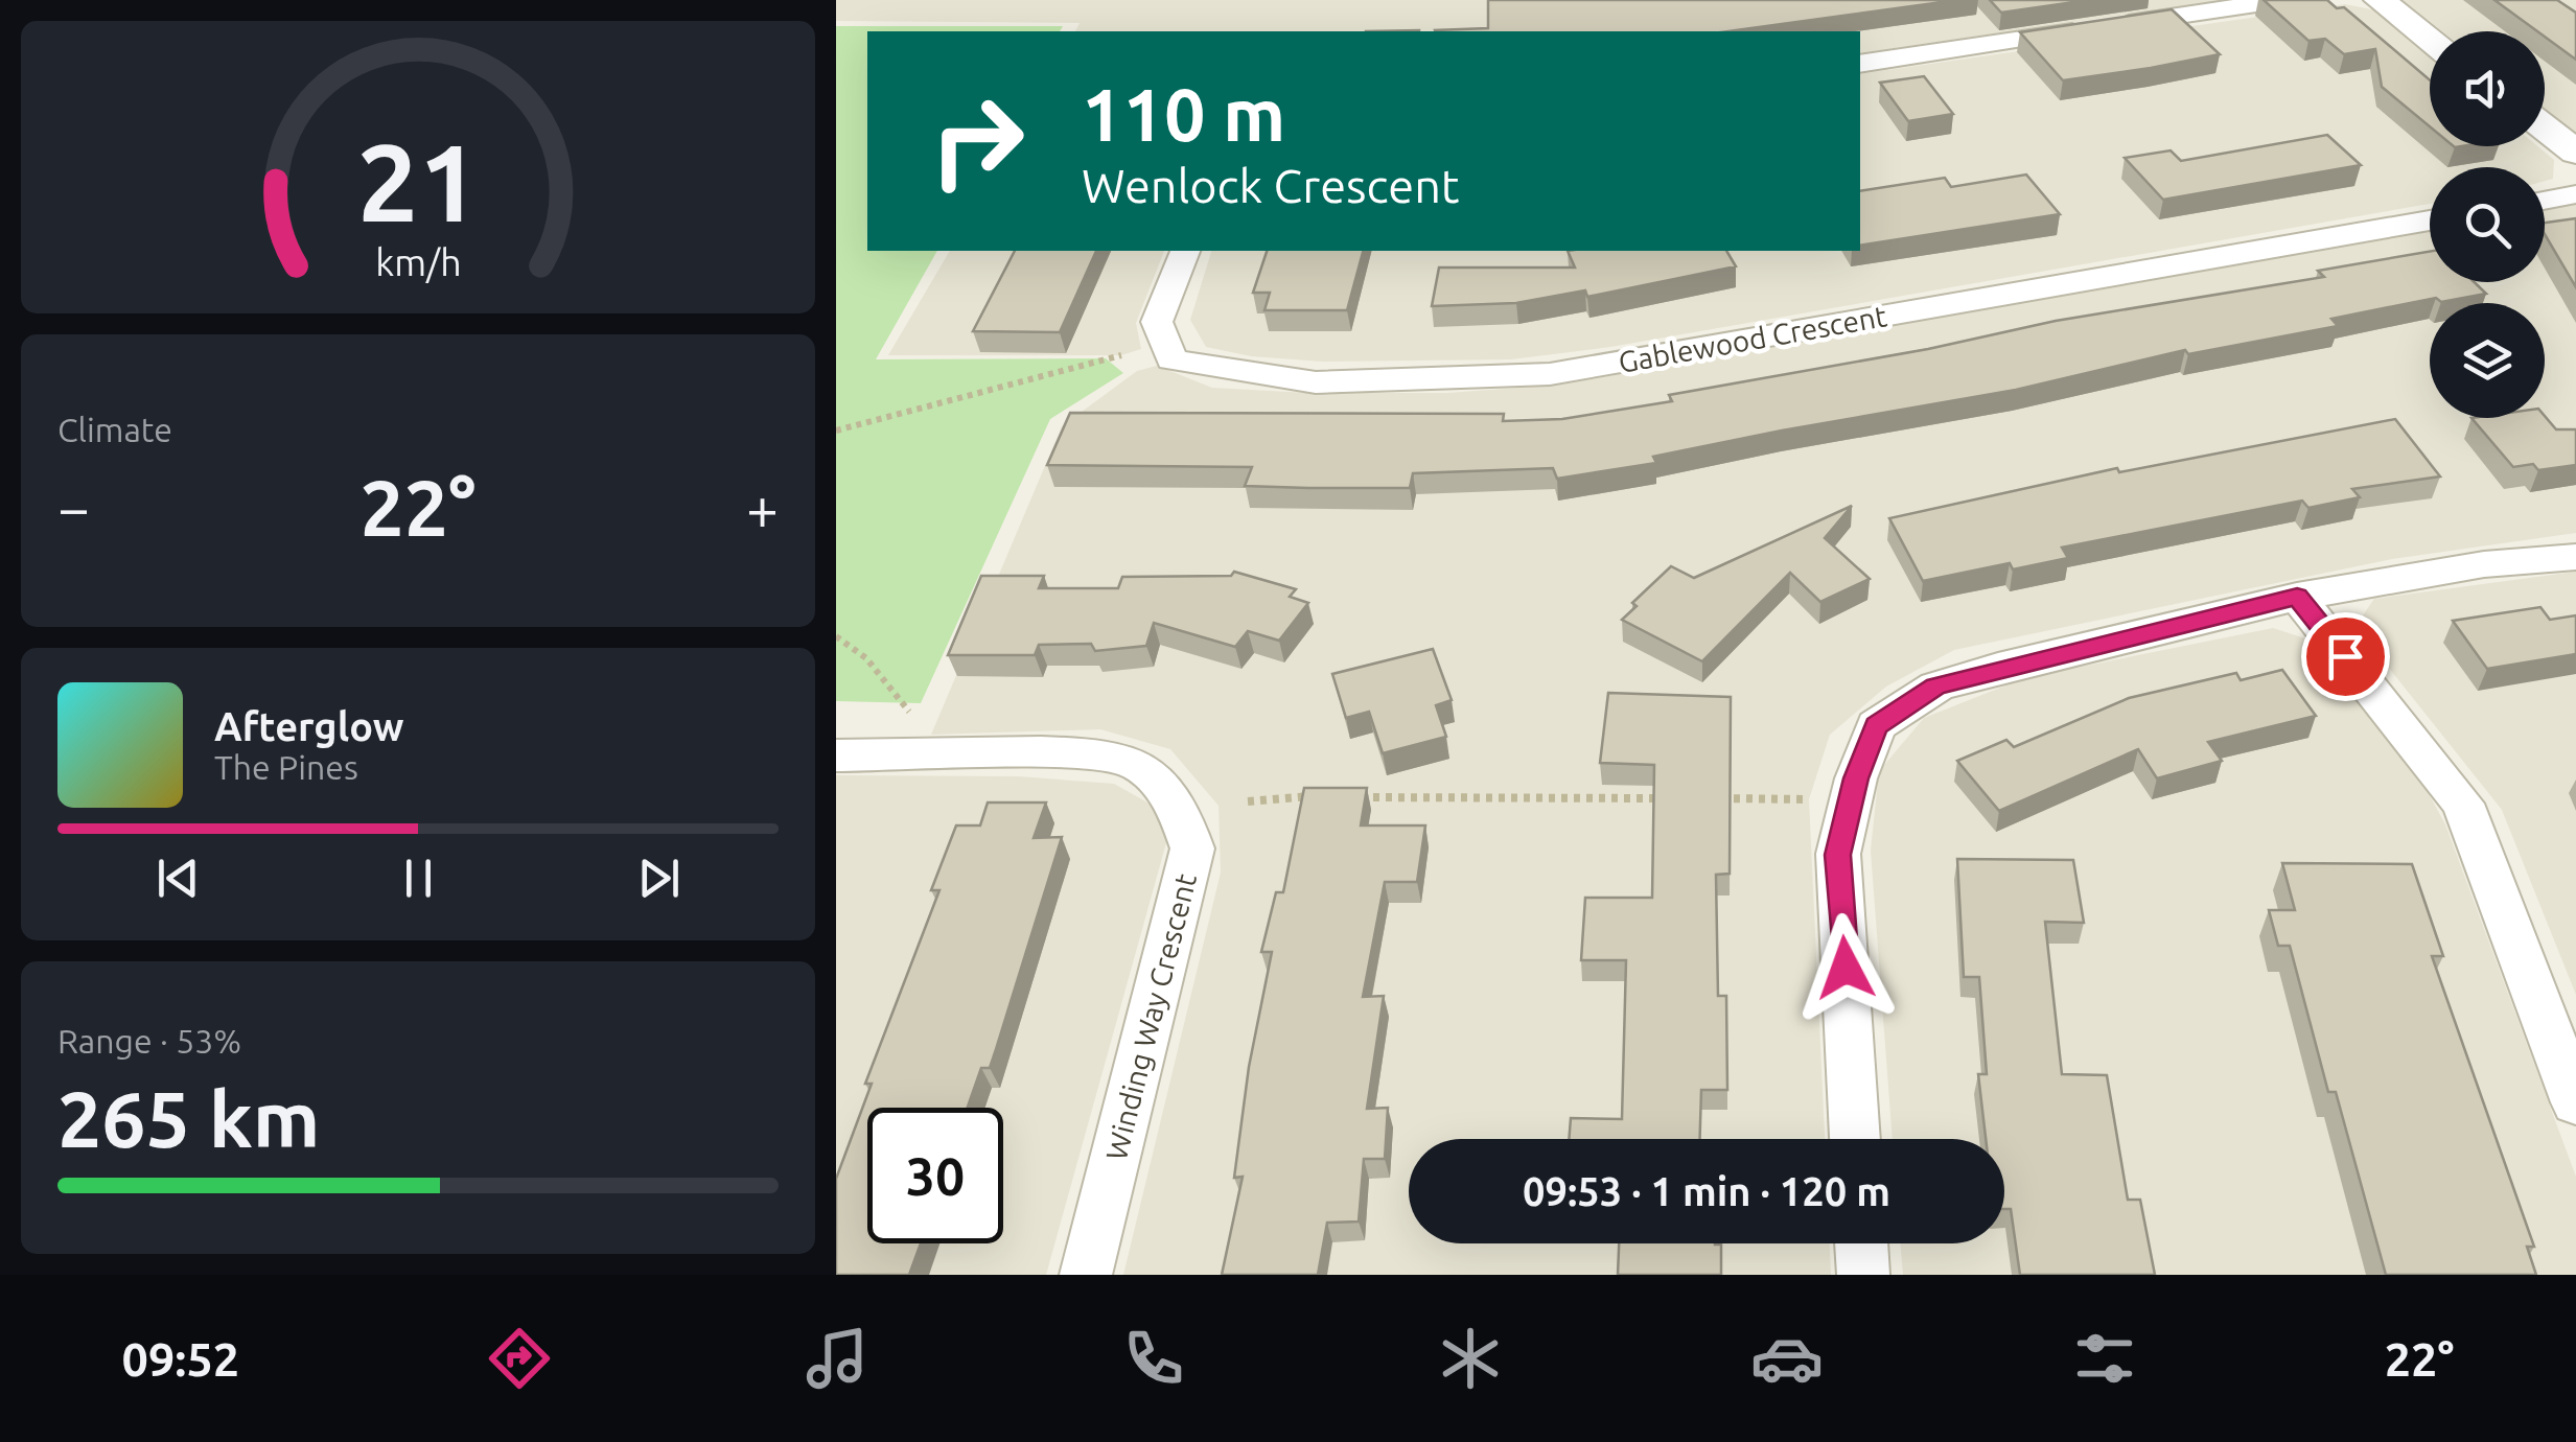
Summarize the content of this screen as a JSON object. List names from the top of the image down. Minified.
{"streets":{"street":["Gablewood Crescent","Winding Way Crescent"]},"page":{"turn":["110 m","Wenlock Crescent"],"tile":["Climate",["Range · 53%","265 km"]],"heat":["−","22°","+"],"song":["Afterglow","The Pines"],"limit":"30","trip":"09:53 · 1 min · 120 m","tabs":["09:52","22°"],"gauge":["21","km/h"]}}
